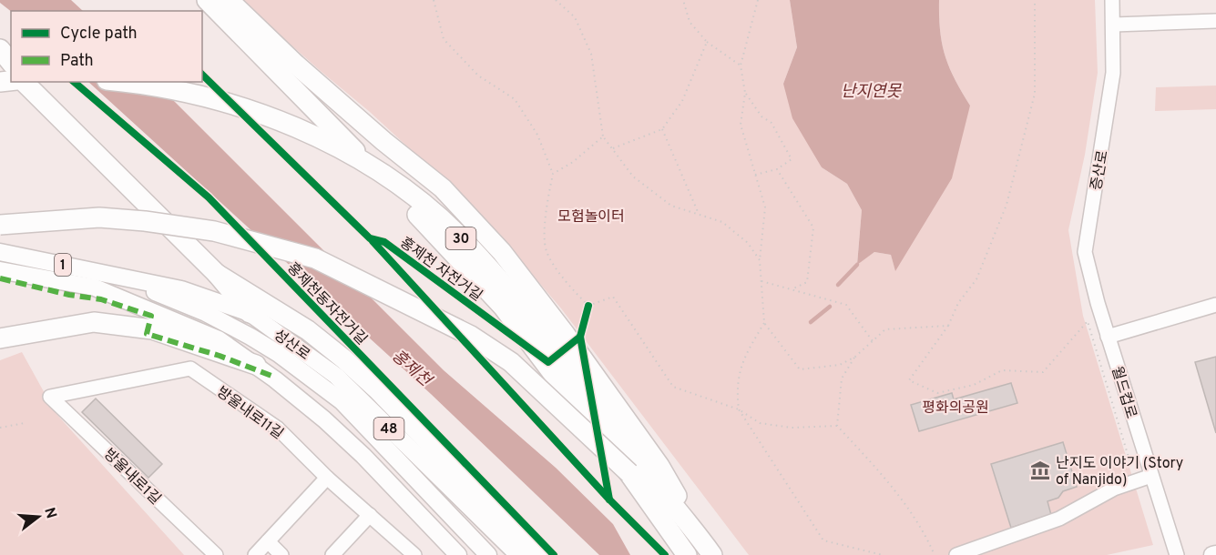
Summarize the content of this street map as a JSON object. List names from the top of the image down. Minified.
{"streets":{"highway":["30"],"main road":["1","성산로","48"],"street":["증산로","월드컵로","방울내로11길","방울내로1길"],"cycle path":["홍제천 자전거길","홍제천동자전거길"]},"crossings":[["증산로","월드컵로"],["1","성산로"],["1","48"],["방울내로11길","방울내로1길"]],"water":["난지연못","홍제천"],"parks":["모험놀이터","평화의공원"],"places":{"museum":["난지도 이야기 (Story of Nanjido)"]},"legend":["Cycle path","Path"],"north":"right"}
